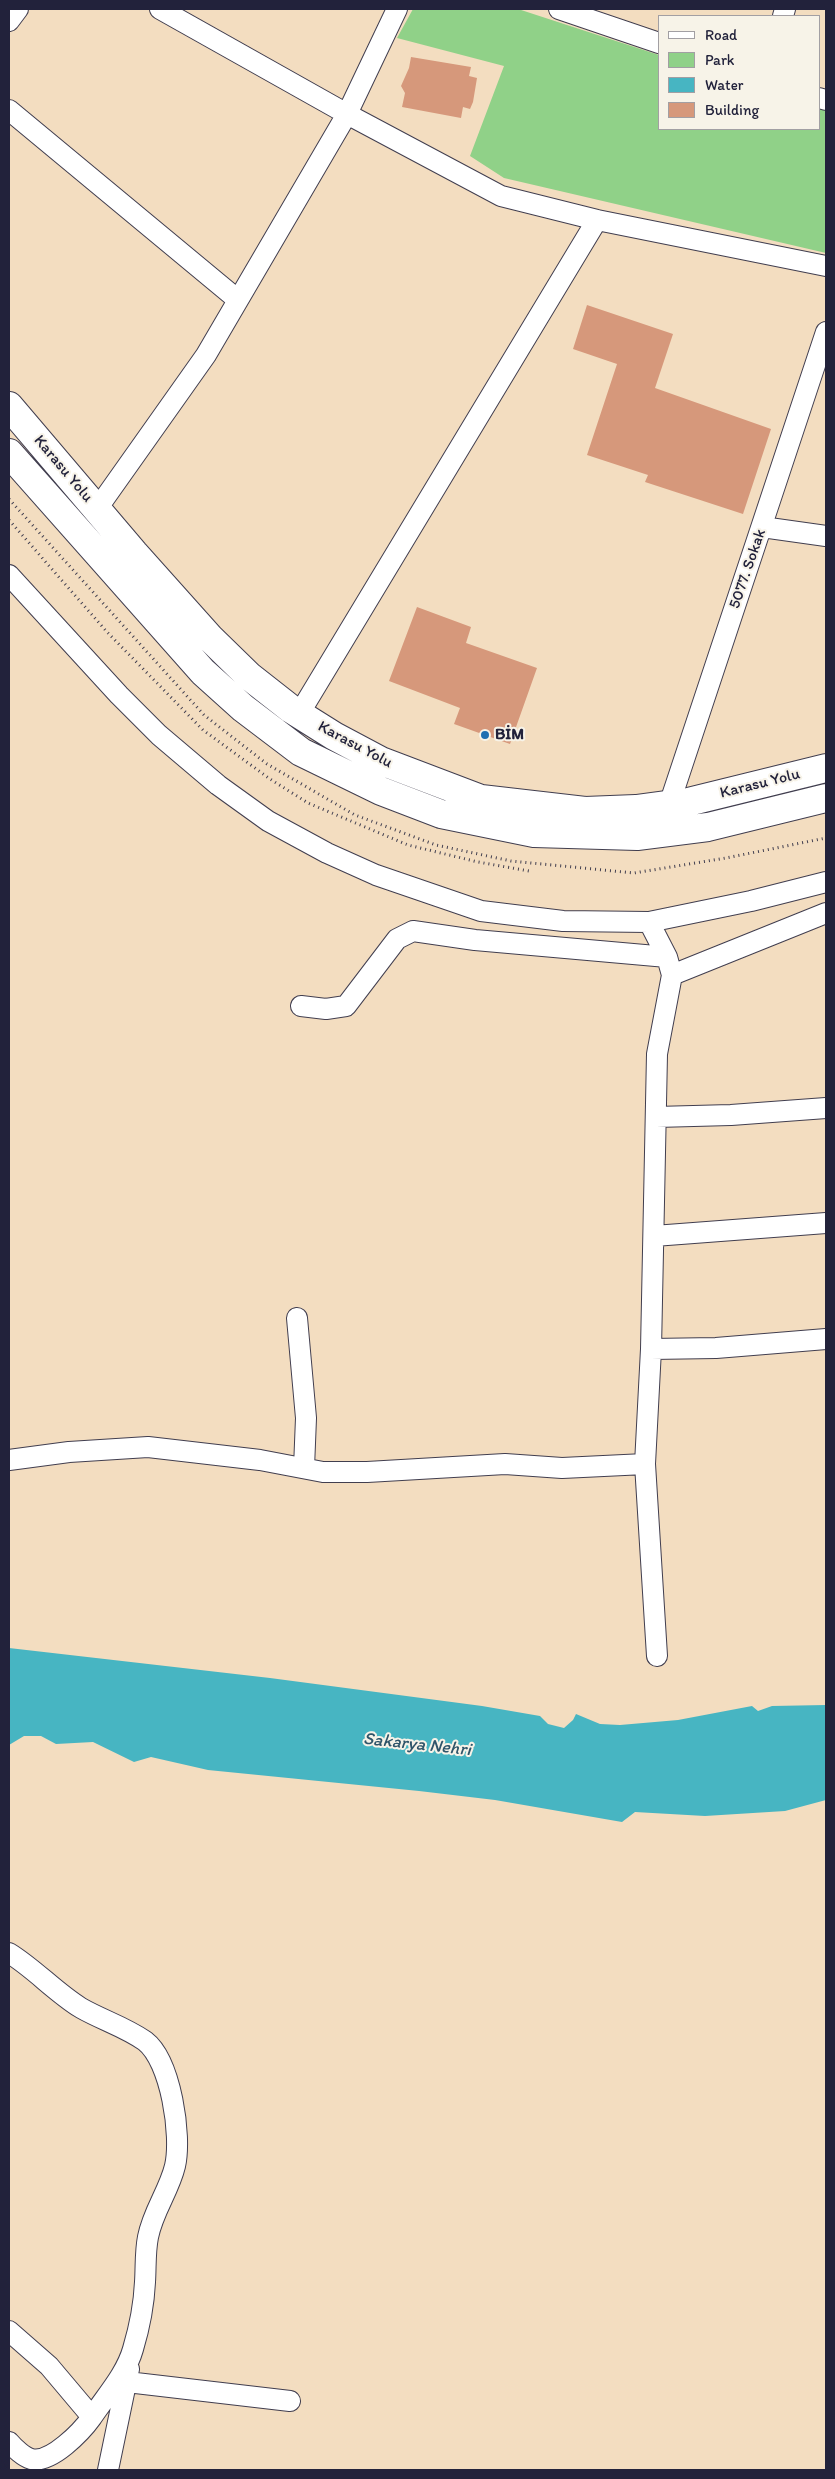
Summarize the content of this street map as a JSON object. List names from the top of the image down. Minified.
{"streets":{"highway":["Karasu Yolu"],"street":["5077. Sokak"]},"crossings":[["Karasu Yolu","5077. Sokak"]],"water":["Sakarya Nehri"],"places":["BİM"],"legend":["Road","Park","Water","Building"]}
